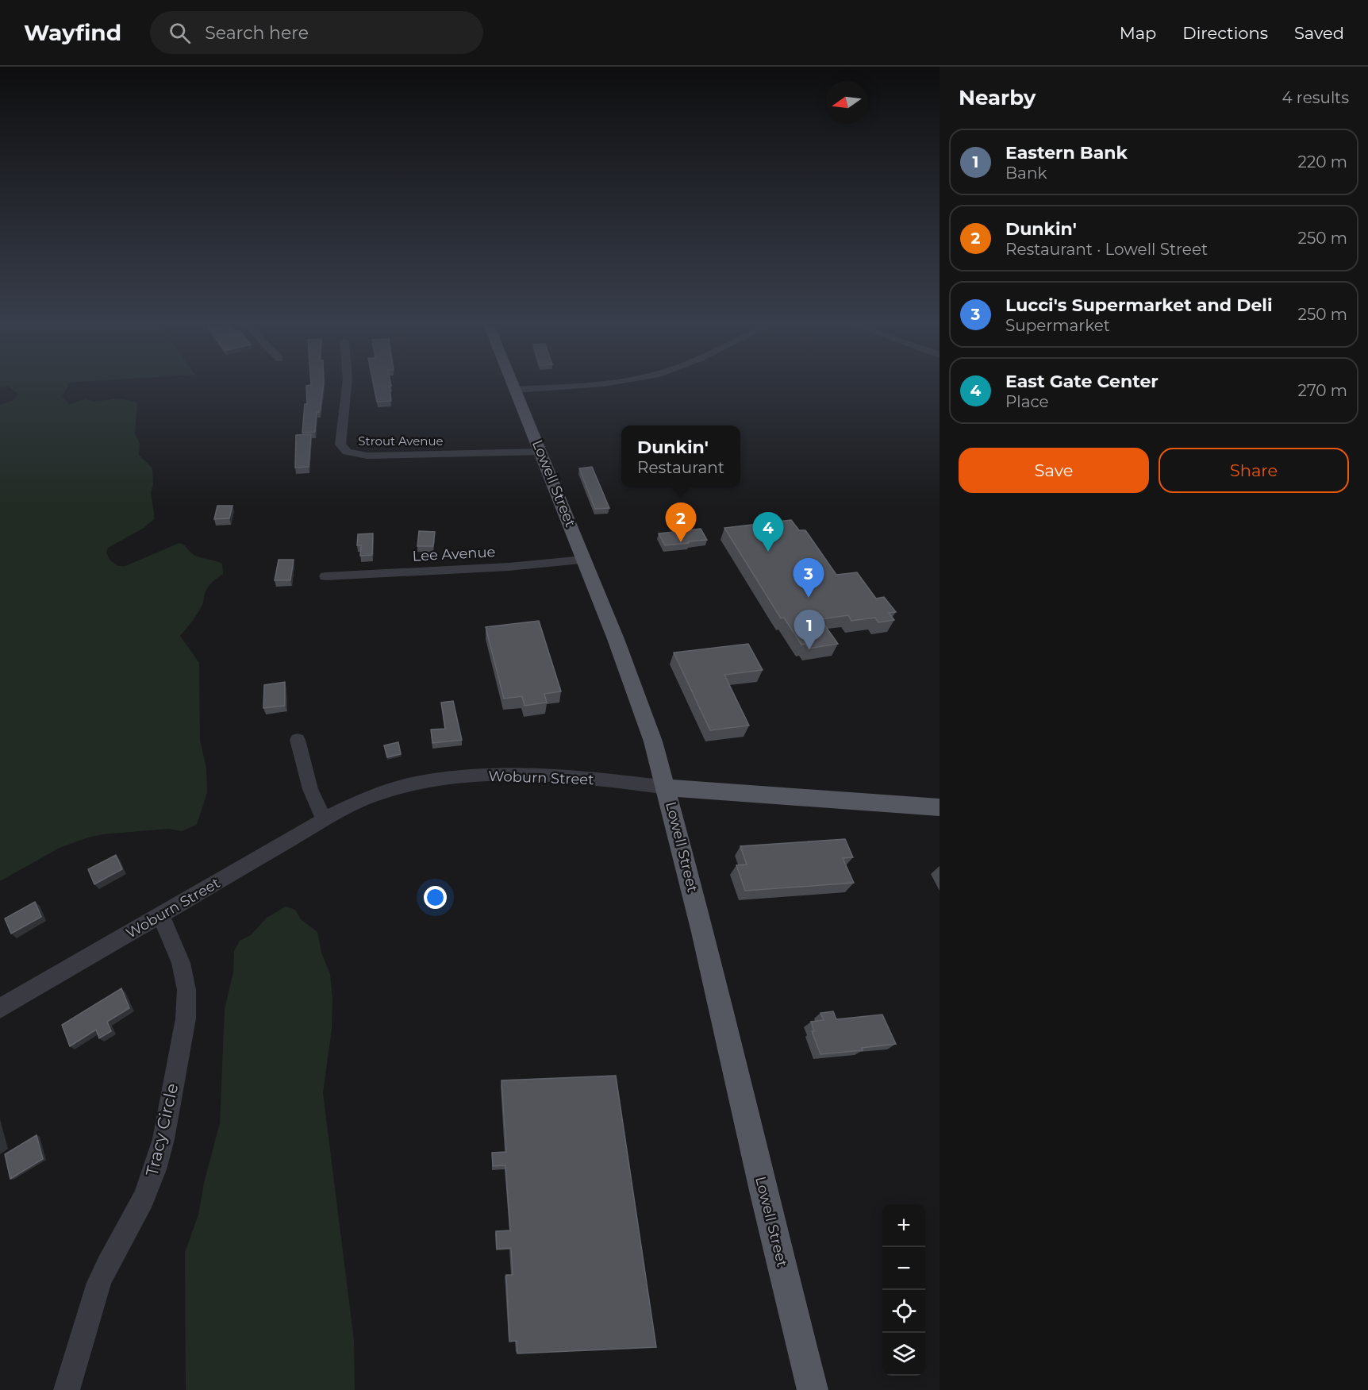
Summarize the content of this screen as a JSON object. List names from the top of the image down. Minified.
{"streets":{"main road":["Lowell Street","Woburn Street"],"street":["Strout Avenue","Lee Avenue","Tracy Circle"]},"crossings":[["Strout Avenue","Lowell Street"],["Lowell Street","Lee Avenue"],["Lowell Street","Woburn Street"],["Woburn Street","Tracy Circle"]],"north":"left","page":{"header":"Wayfind","search":"Search here","nav":["Map","Directions","Saved"],"heading":["Nearby","4 results"],"list":[{"mark":"1","name":"Eastern Bank","note":"Bank","value":"220 m"},{"mark":"2","name":"Dunkin'","note":"Restaurant · Lowell Street","value":"250 m"},{"mark":"3","name":"Lucci's Supermarket and Deli","note":"Supermarket","value":"250 m"},{"mark":"4","name":"East Gate Center","note":"Place","value":"270 m"}],"popup":["Dunkin'","Restaurant"],"buttons":["Save","Share"],"pins":["2","4","3","1"],"map_buttons":["+","−"]}}
